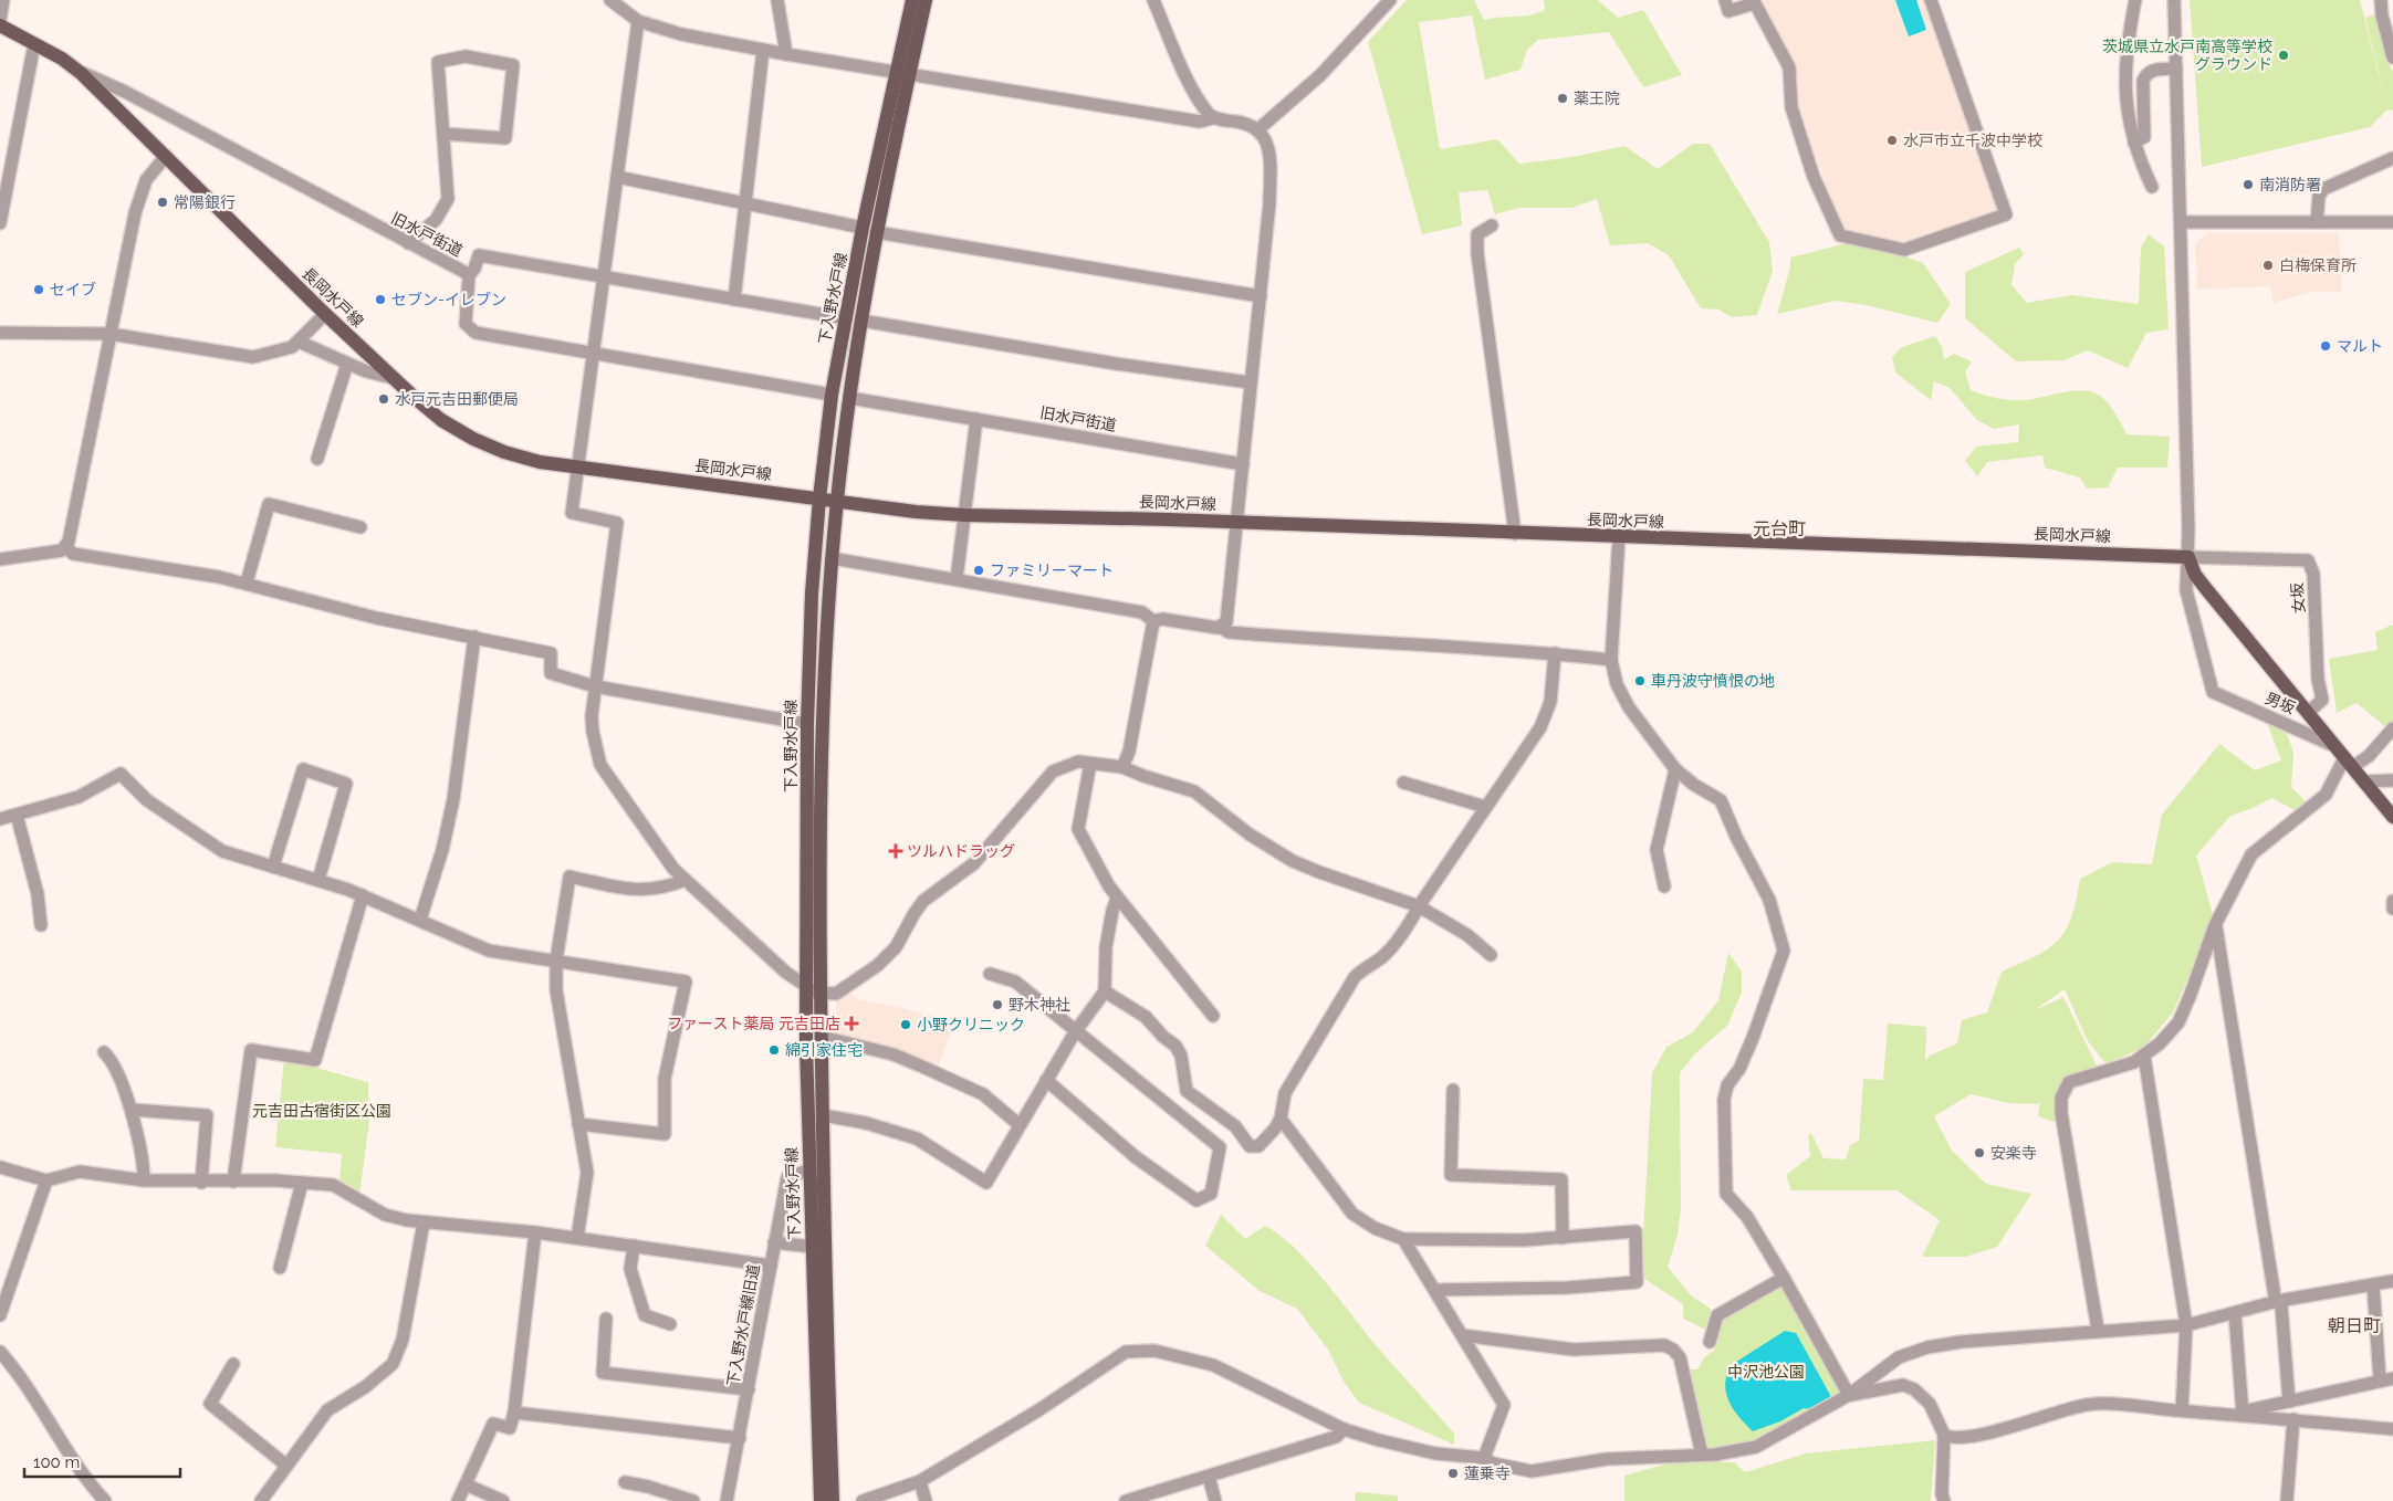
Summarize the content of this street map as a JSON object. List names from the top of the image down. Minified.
{"streets":{"main road":["長岡水戸線","下入野水戸線"],"street":["旧水戸街道","女坂","男坂","下入野水戸線旧道"]},"crossings":[["旧水戸街道","長岡水戸線"],["旧水戸街道","下入野水戸線"],["長岡水戸線","下入野水戸線"],["長岡水戸線","女坂"],["長岡水戸線","男坂"],["下入野水戸線","下入野水戸線旧道"],["女坂","男坂"]],"districts":["元台町","朝日町"],"parks":["元吉田古宿街区公園","中沢池公園"],"places":{"other":["茨城県立水戸南高等学校 グラウンド","薬王院","水戸市立千波中学校","南消防署","常陽銀行","白梅保育所","セイブ","セブン-イレブン","マルト","水戸元吉田郵便局","ファミリーマート","車丹波守憤恨の地","野木神社","小野クリニック","綿引家住宅","安楽寺","蓮乗寺"],"health":["ツルハドラッグ","ファースト薬局 元吉田店"]},"scale_bar":"100 m"}
